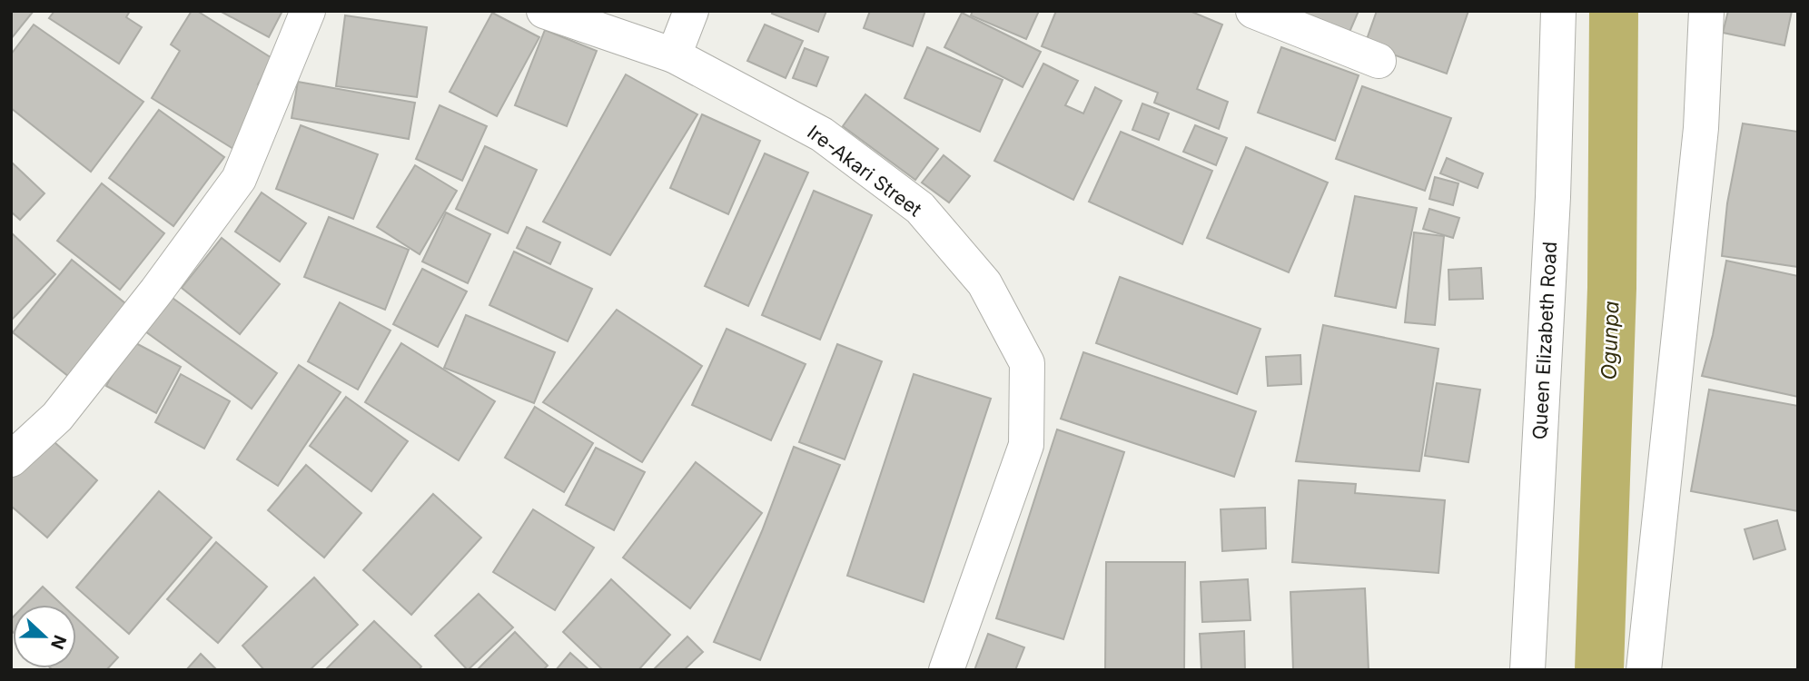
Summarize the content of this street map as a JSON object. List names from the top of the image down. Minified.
{"streets":{"street":["Ire-Akari Street","Queen Elizabeth Road"]},"water":["Ogunpa"],"north":"right"}
